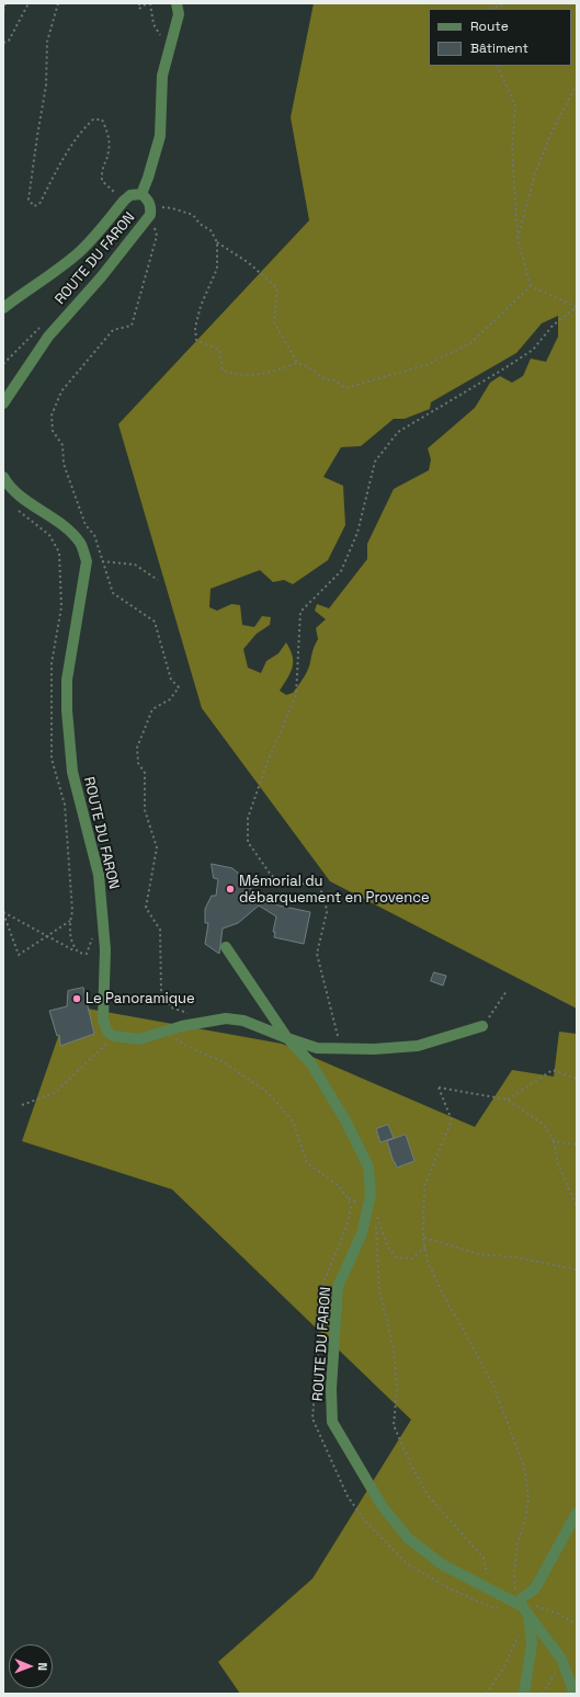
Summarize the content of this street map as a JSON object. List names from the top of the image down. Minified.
{"streets":{"street":["ROUTE DU FARON"]},"places":["Mémorial du débarquement en Provence","Le Panoramique"],"legend":["Route","Bâtiment"],"north":"right"}
